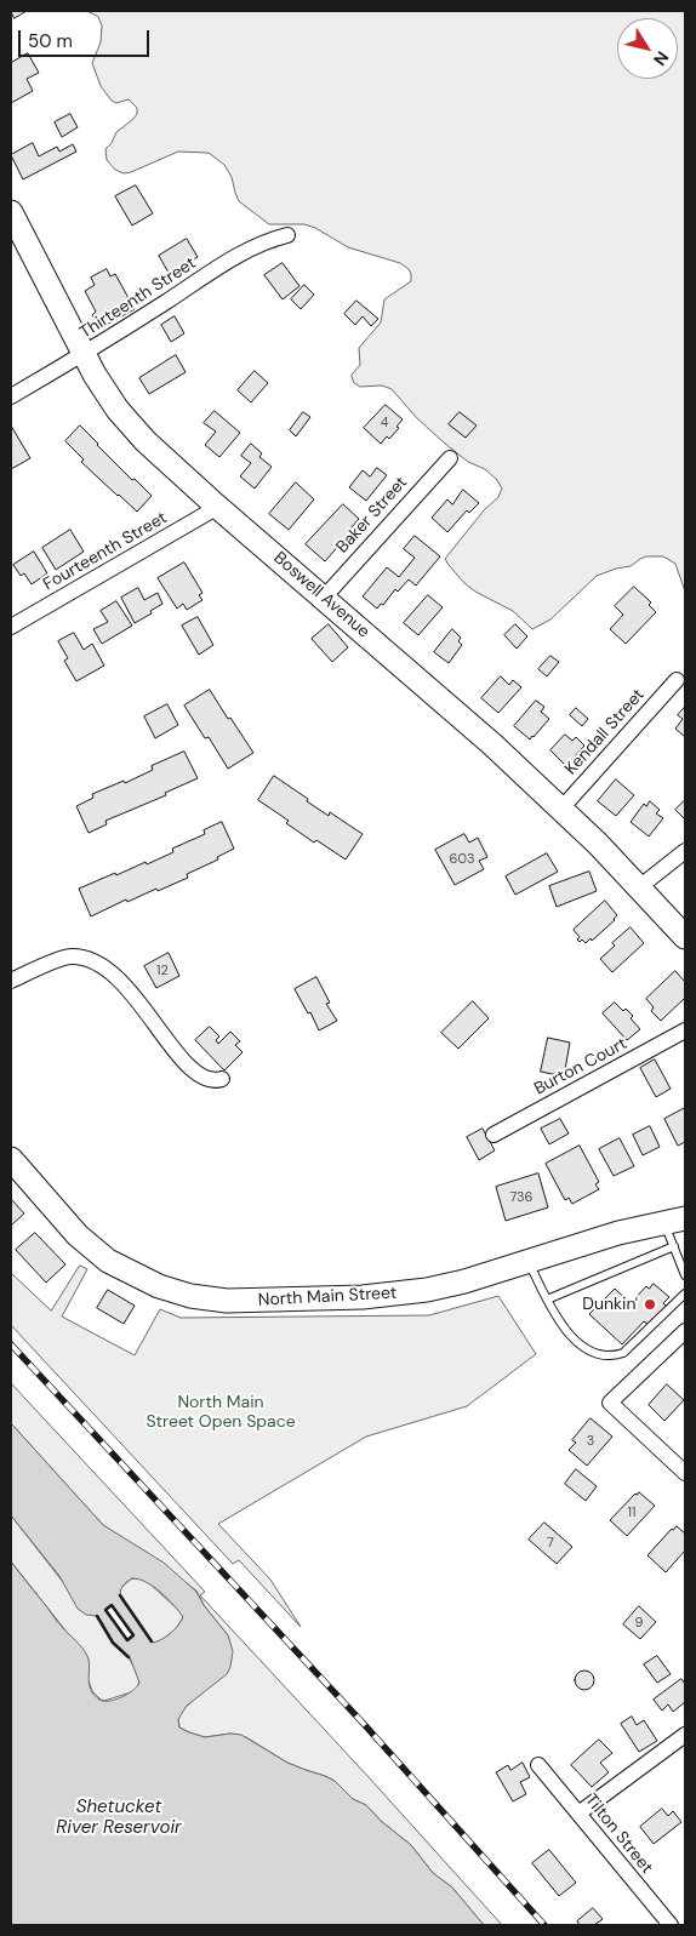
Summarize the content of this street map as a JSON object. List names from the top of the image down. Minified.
{"streets":{"street":["Thirteenth Street","Baker Street","Fourteenth Street","Boswell Avenue","Kendall Street","Burton Court","North Main Street","Tilton Street"]},"crossings":[["Thirteenth Street","Boswell Avenue"],["Baker Street","Boswell Avenue"],["Fourteenth Street","Boswell Avenue"],["Boswell Avenue","Kendall Street"]],"water":["Shetucket River Reservoir"],"parks":["North Main Street Open Space"],"places":["Dunkin'"],"house_numbers":["4","603","12","736","3","11","7","9"],"scale_bar":"50 m","north":"bottom right"}
